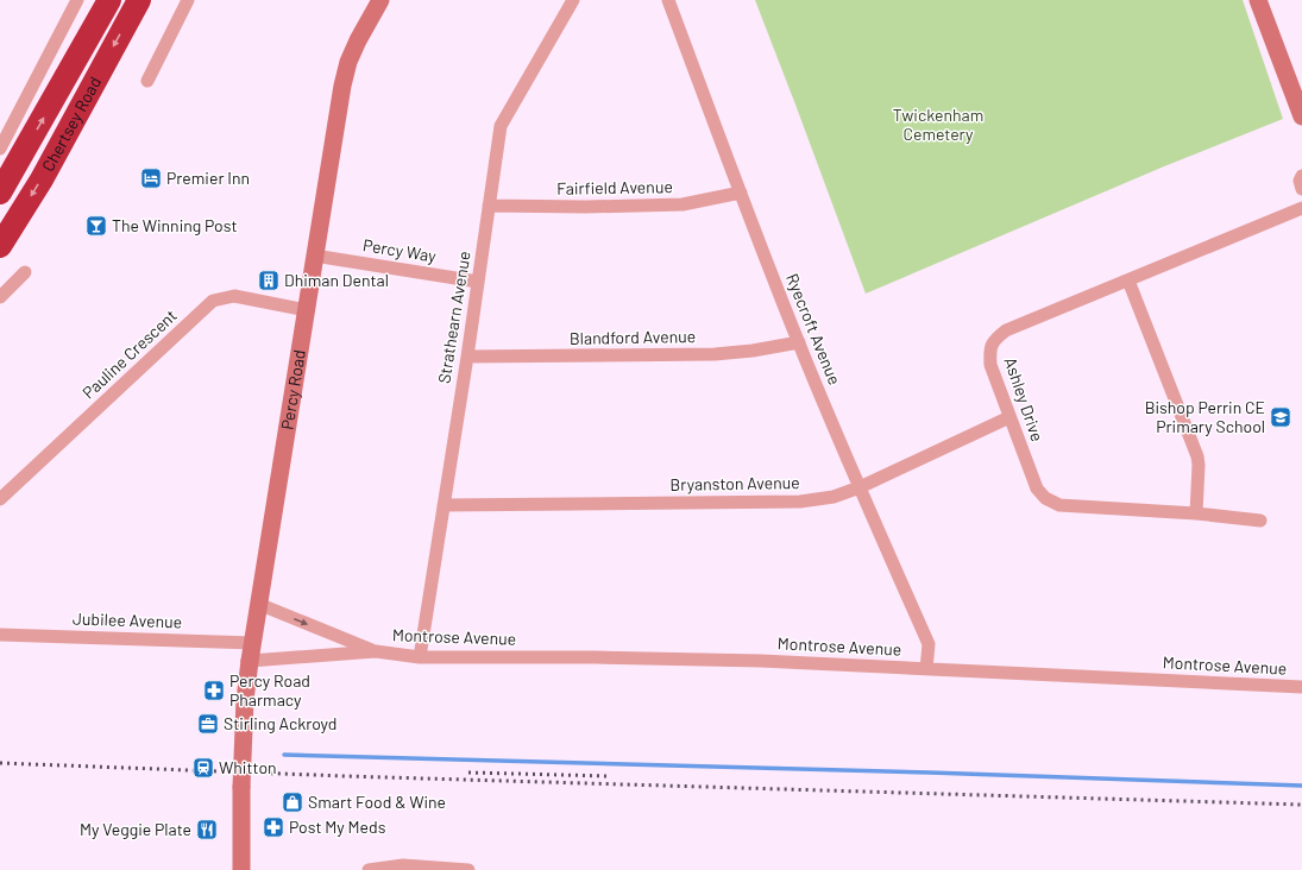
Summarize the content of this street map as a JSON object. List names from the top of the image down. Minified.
{"streets":{"highway":["Chertsey Road"],"street":["Fairfield Avenue","Percy Way","Strathearn Avenue","Ryecroft Avenue","Blandford Avenue","Pauline Crescent","Percy Road","Ashley Drive","Bryanston Avenue","Jubilee Avenue","Montrose Avenue"]},"crossings":[["Fairfield Avenue","Strathearn Avenue"],["Fairfield Avenue","Ryecroft Avenue"],["Percy Way","Strathearn Avenue"],["Percy Way","Percy Road"],["Strathearn Avenue","Blandford Avenue"],["Strathearn Avenue","Bryanston Avenue"],["Strathearn Avenue","Montrose Avenue"],["Ryecroft Avenue","Blandford Avenue"],["Ryecroft Avenue","Bryanston Avenue"],["Ryecroft Avenue","Montrose Avenue"],["Pauline Crescent","Percy Road"],["Percy Road","Jubilee Avenue"],["Percy Road","Montrose Avenue"],["Ashley Drive","Bryanston Avenue"]],"parks":["Twickenham Cemetery"],"places":{"hotel":["Premier Inn"],"bar":["The Winning Post"],"building":["Dhiman Dental"],"school or university":["Bishop Perrin CE Primary School"],"pharmacy":["Percy Road Pharmacy","Post My Meds"],"office":["Stirling Ackroyd"],"station":["Whitton"],"shop":["Smart Food & Wine"],"restaurant":["My Veggie Plate"]}}
